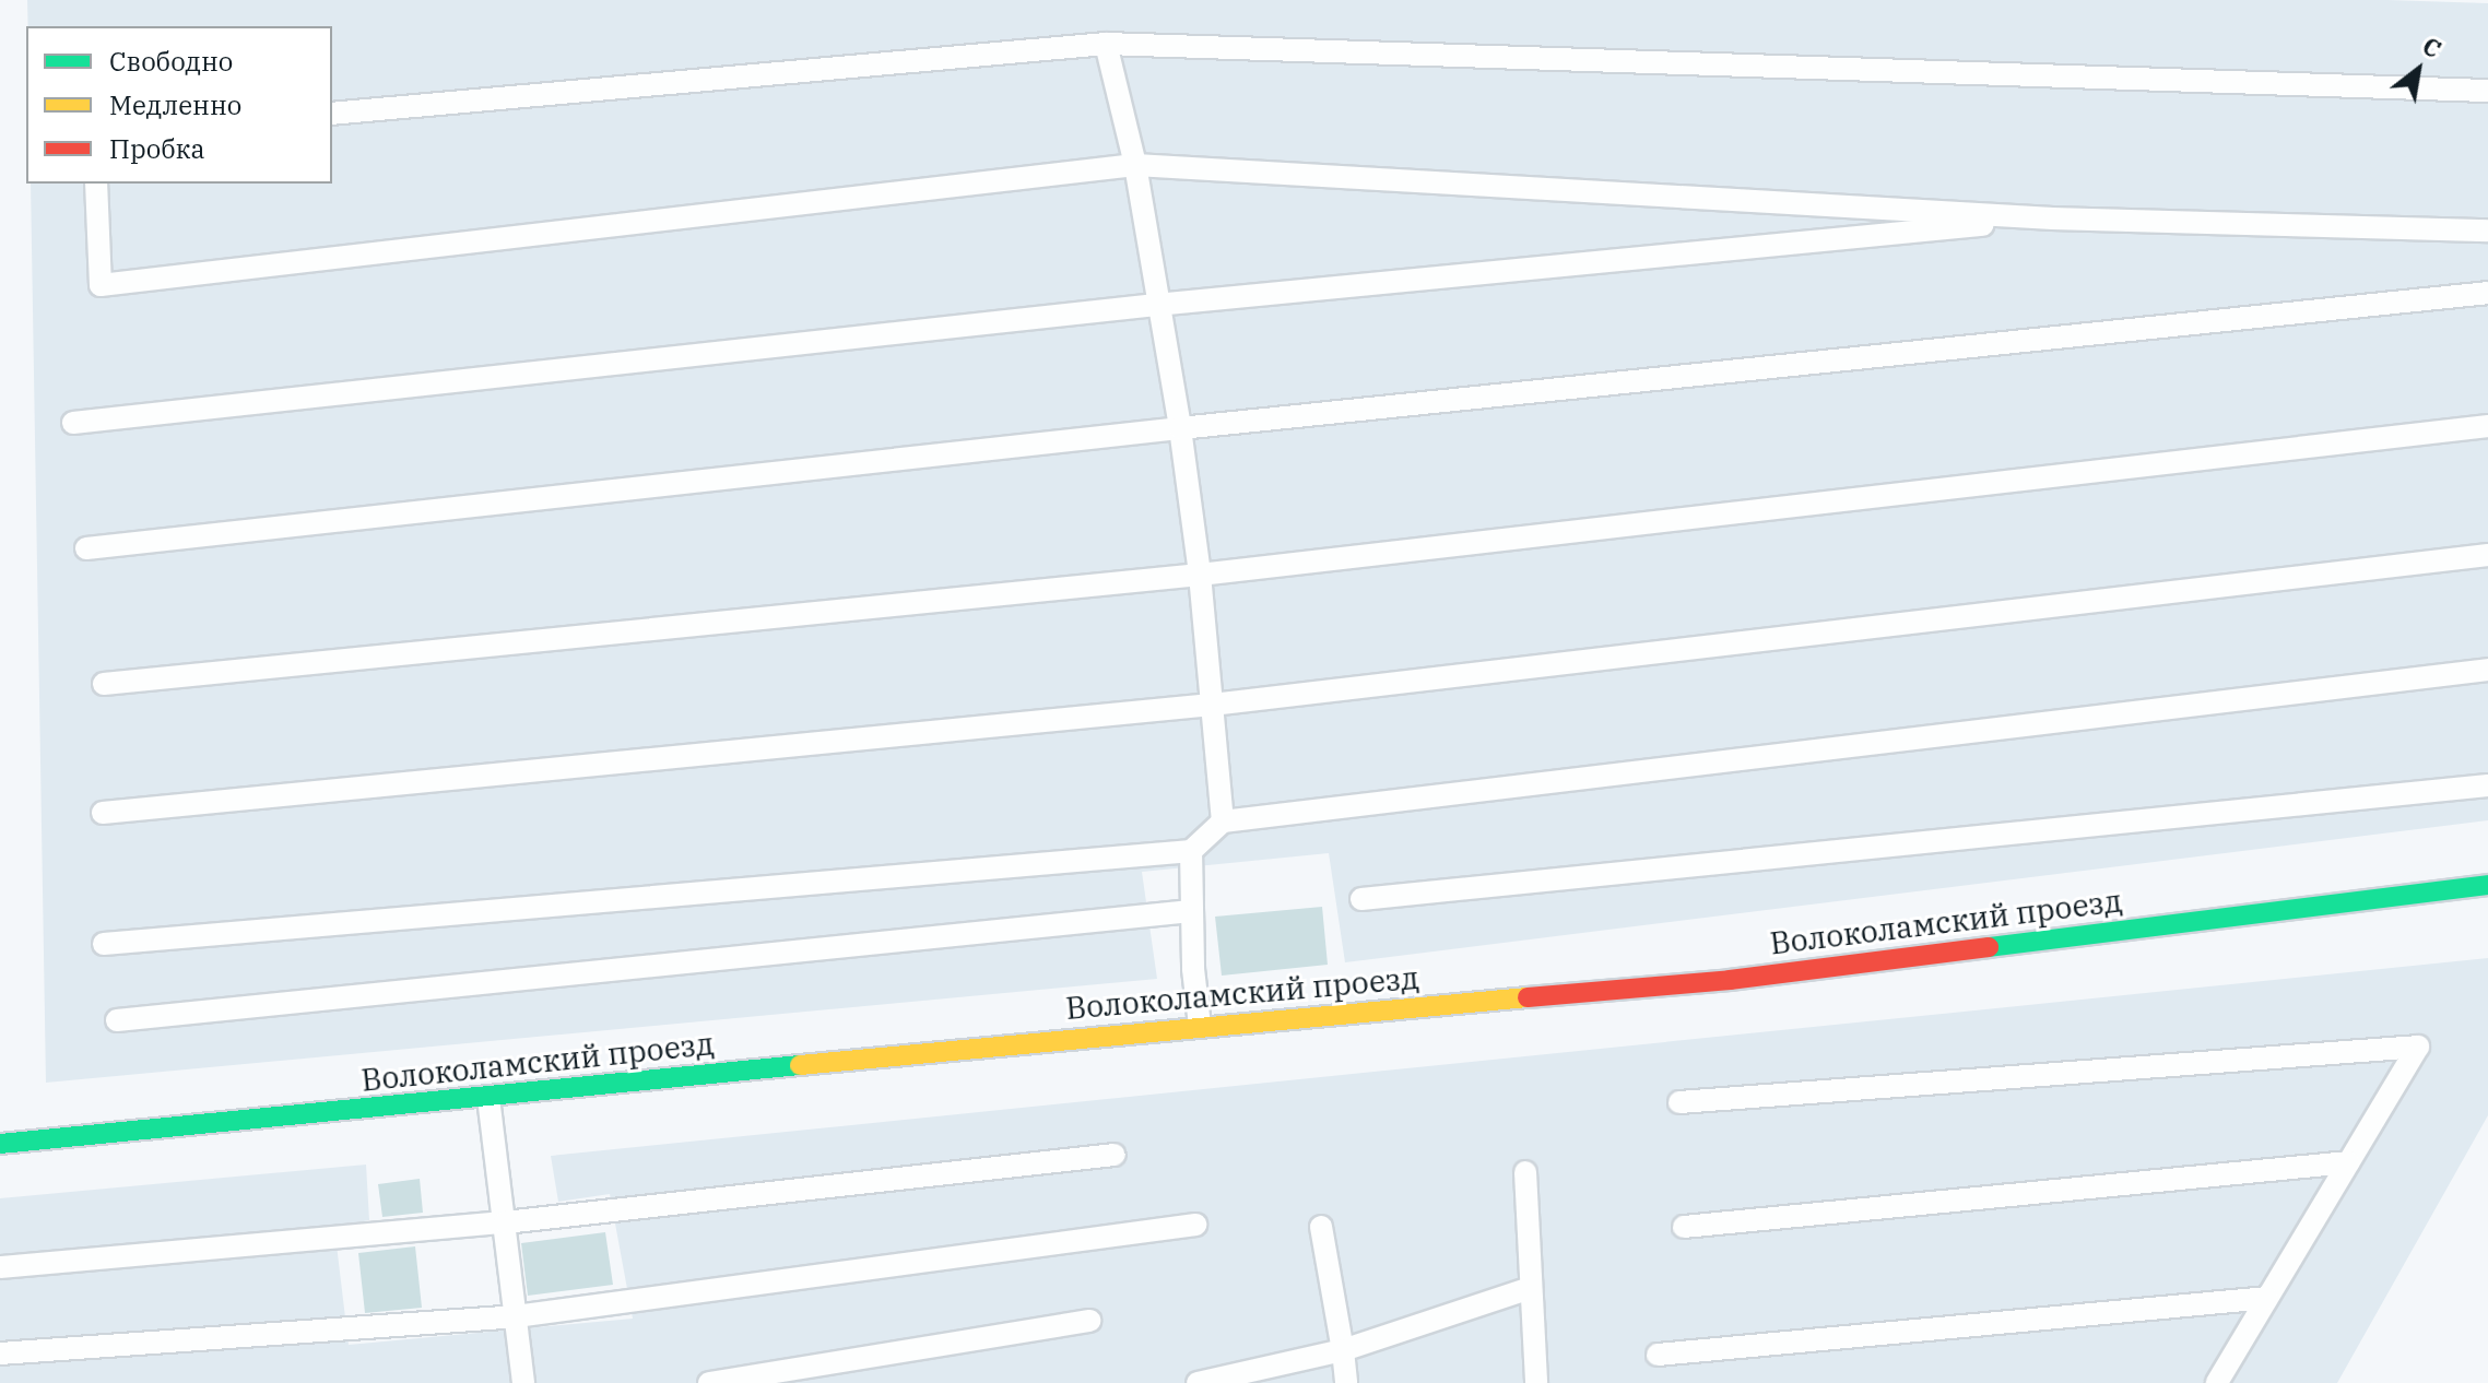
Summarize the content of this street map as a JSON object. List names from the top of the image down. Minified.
{"streets":{"street":["Волоколамский проезд"]},"legend":["Свободно","Медленно","Пробка"],"north":"top right"}
